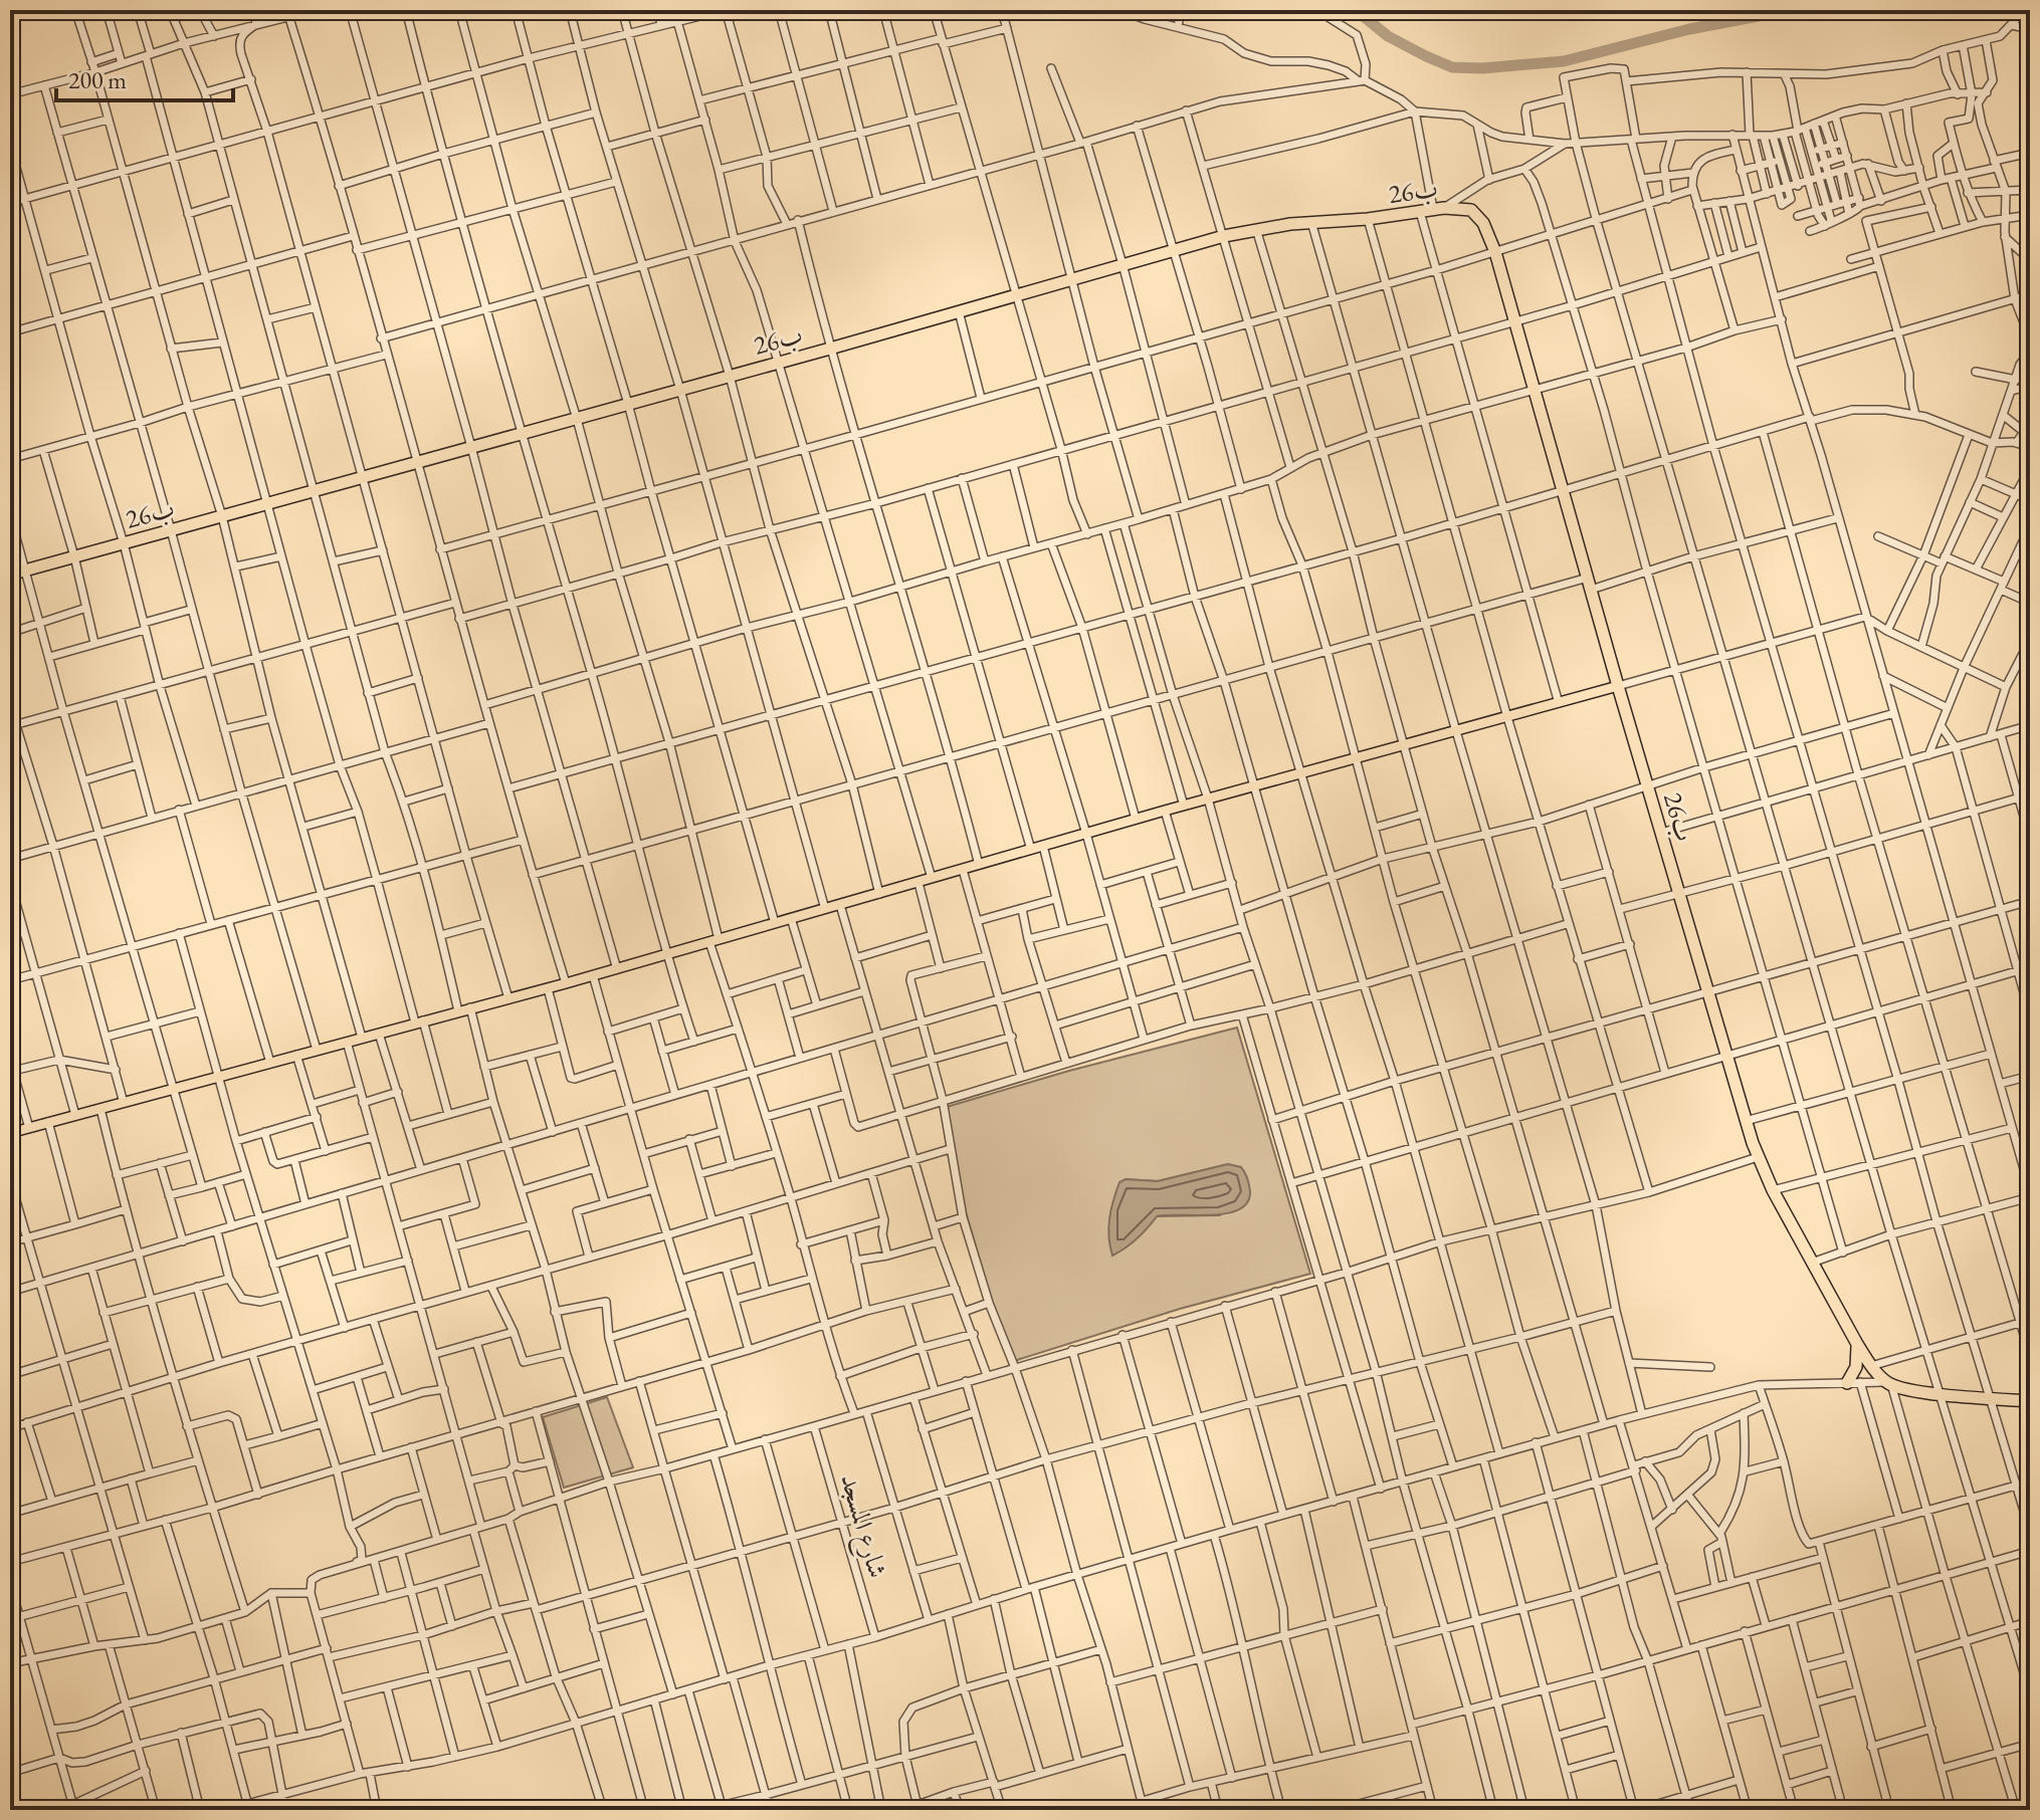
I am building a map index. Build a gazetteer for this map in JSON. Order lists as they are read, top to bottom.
{
  "streets": {
    "highway": ["26ب"],
    "street": ["شارع المسجد"]
  },
  "scale_bar": "200 m"
}
